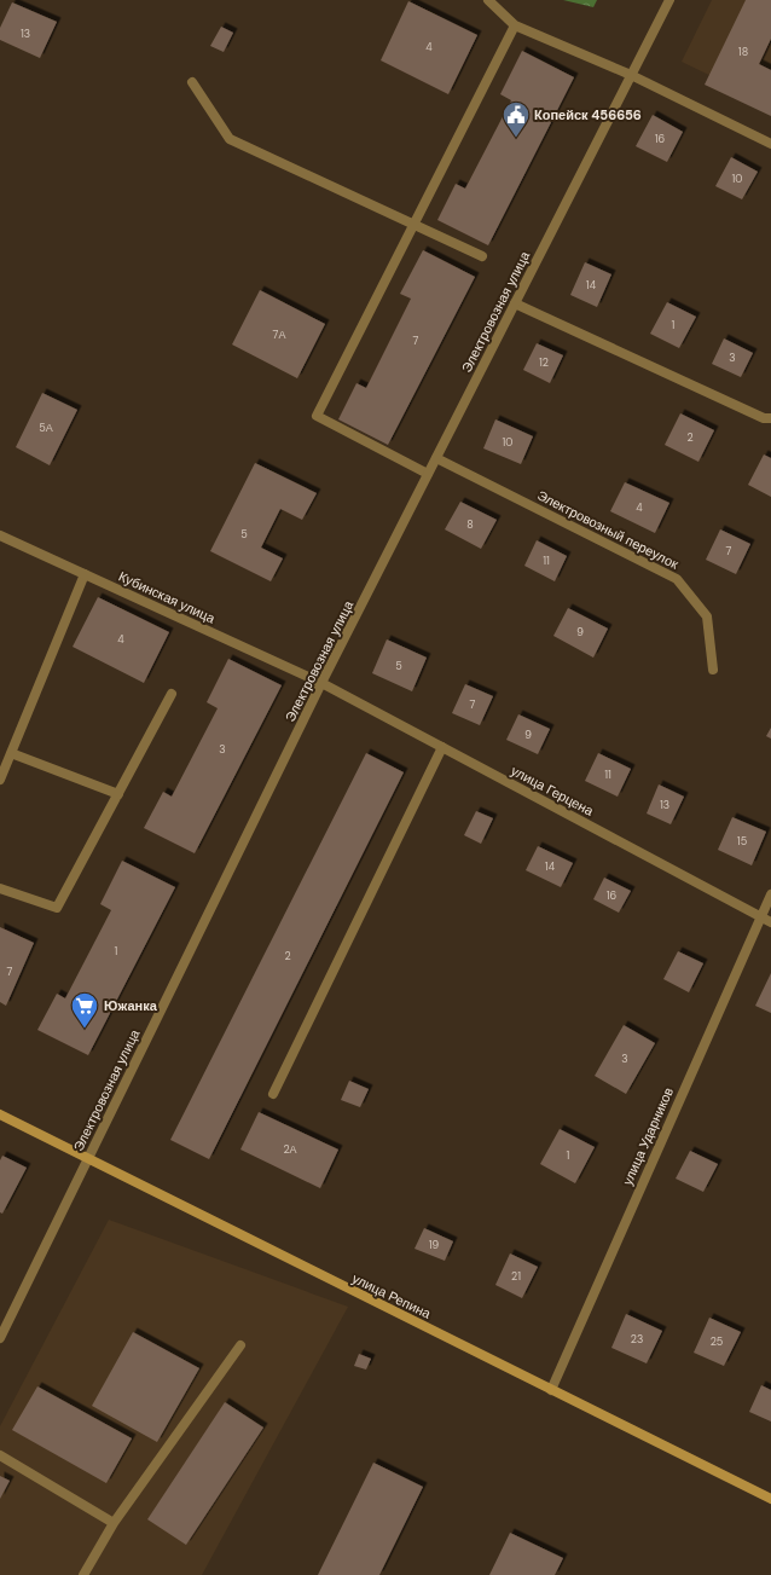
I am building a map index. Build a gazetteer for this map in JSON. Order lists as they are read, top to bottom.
{
  "streets": {
    "main road": ["улица Репина"],
    "street": [
      "Электровозная улица",
      "Электровозный переулок",
      "Кубинская улица",
      "улица Герцена",
      "улица Ударников"
    ]
  },
  "crossings": [
    ["Электровозная улица", "Электровозный переулок"],
    ["Электровозная улица", "Кубинская улица"],
    ["Электровозная улица", "улица Герцена"],
    ["Электровозная улица", "улица Репина"],
    ["Кубинская улица", "улица Герцена"],
    ["улица Герцена", "улица Ударников"],
    ["улица Ударников", "улица Репина"]
  ],
  "places": {
    "public building": ["Копейск 456656"],
    "supermarket": ["Южанка"]
  },
  "house_numbers": [
    "13",
    "4",
    "18",
    "16",
    "10",
    "14",
    "1",
    "7А",
    "7",
    "3",
    "12",
    "5А",
    "2",
    "10",
    "4",
    "8",
    "5",
    "7",
    "11",
    "9",
    "4",
    "5",
    "7",
    "9",
    "3",
    "11",
    "13",
    "15",
    "14",
    "16",
    "1",
    "2",
    "7",
    "3",
    "2А",
    "1",
    "19",
    "21",
    "23",
    "25"
  ]
}
